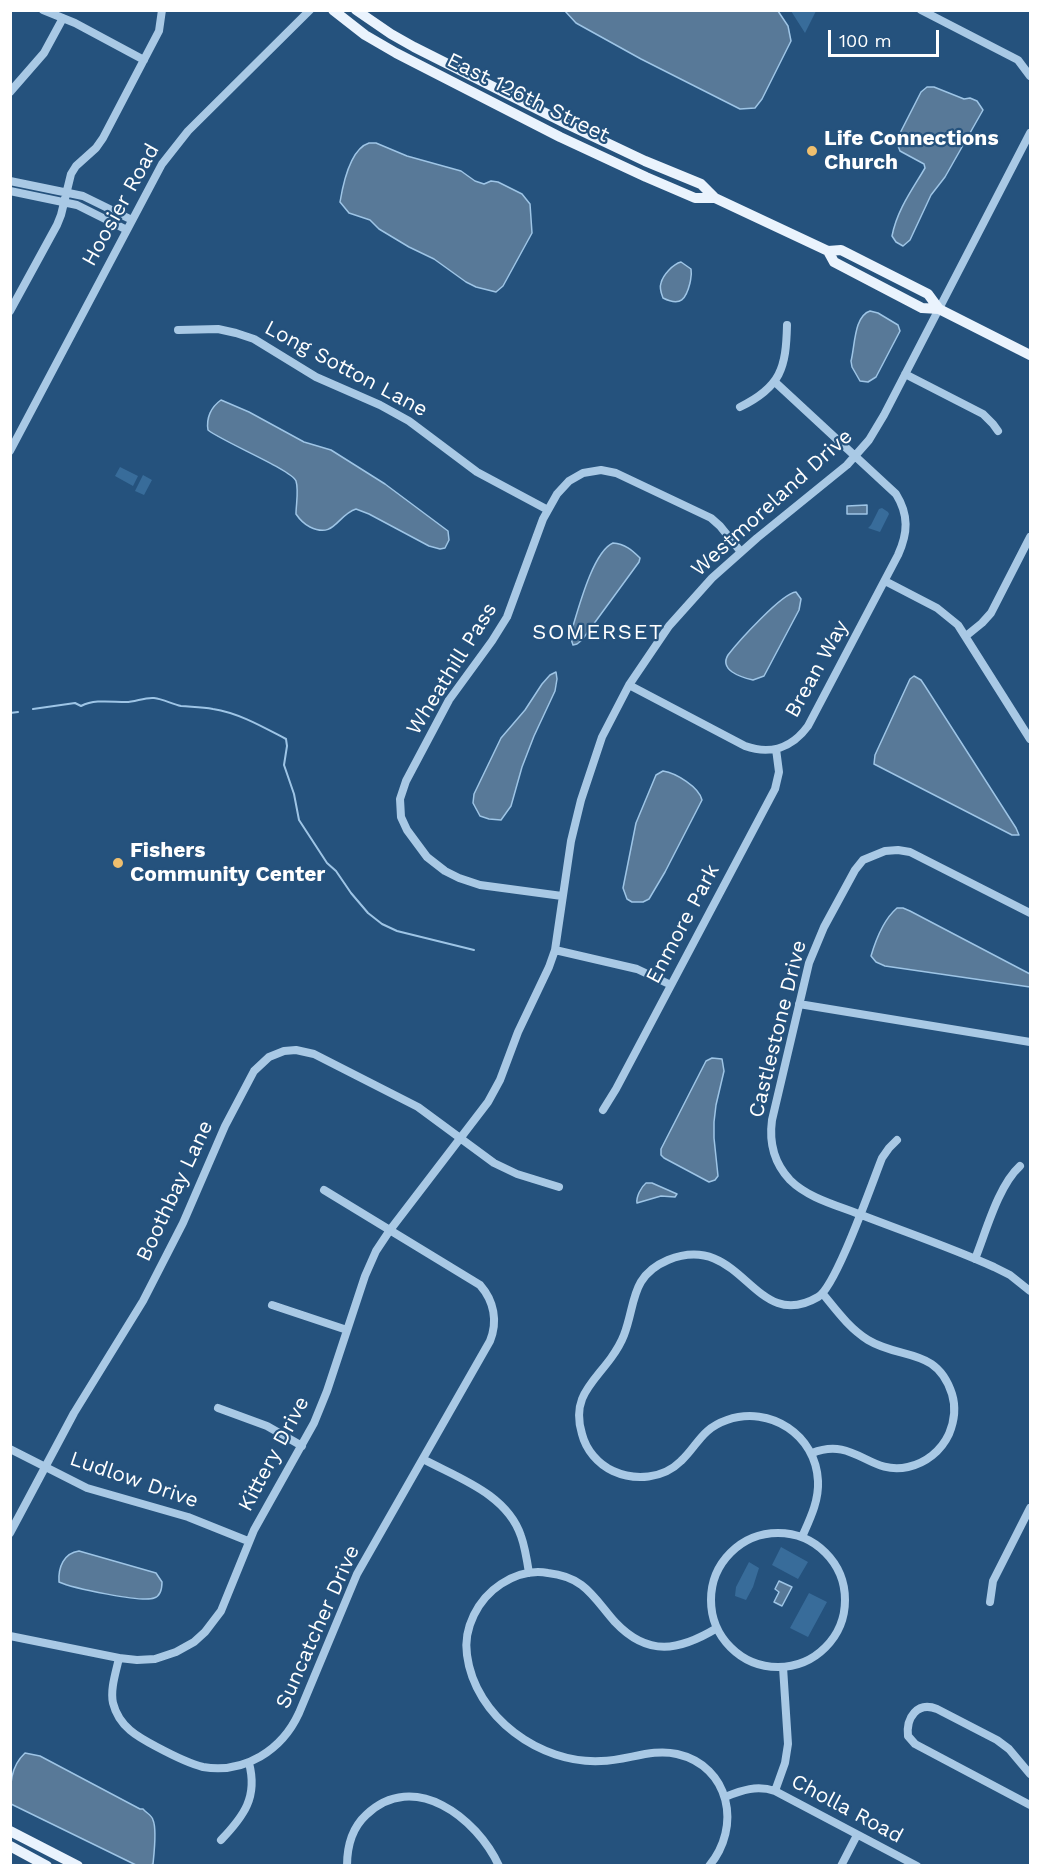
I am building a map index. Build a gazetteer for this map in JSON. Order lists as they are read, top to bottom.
{
  "streets": {
    "main road": ["East 126th Street"],
    "street": [
      "Hoosier Road",
      "Long Sotton Lane",
      "Westmoreland Drive",
      "Wheathill Pass",
      "Brean Way",
      "Enmore Park",
      "Castlestone Drive",
      "Boothbay Lane",
      "Kittery Drive",
      "Ludlow Drive",
      "Suncatcher Drive",
      "Cholla Road"
    ]
  },
  "crossings": [
    ["East 126th Street", "Westmoreland Drive"],
    ["Long Sotton Lane", "Wheathill Pass"],
    ["Westmoreland Drive", "Wheathill Pass"],
    ["Westmoreland Drive", "Brean Way"],
    ["Westmoreland Drive", "Kittery Drive"],
    ["Brean Way", "Enmore Park"],
    ["Boothbay Lane", "Kittery Drive"],
    ["Boothbay Lane", "Ludlow Drive"],
    ["Kittery Drive", "Ludlow Drive"],
    ["Kittery Drive", "Suncatcher Drive"]
  ],
  "districts": ["SOMERSET"],
  "places": ["Life Connections Church", "Fishers Community Center"],
  "scale_bar": "100 m"
}
